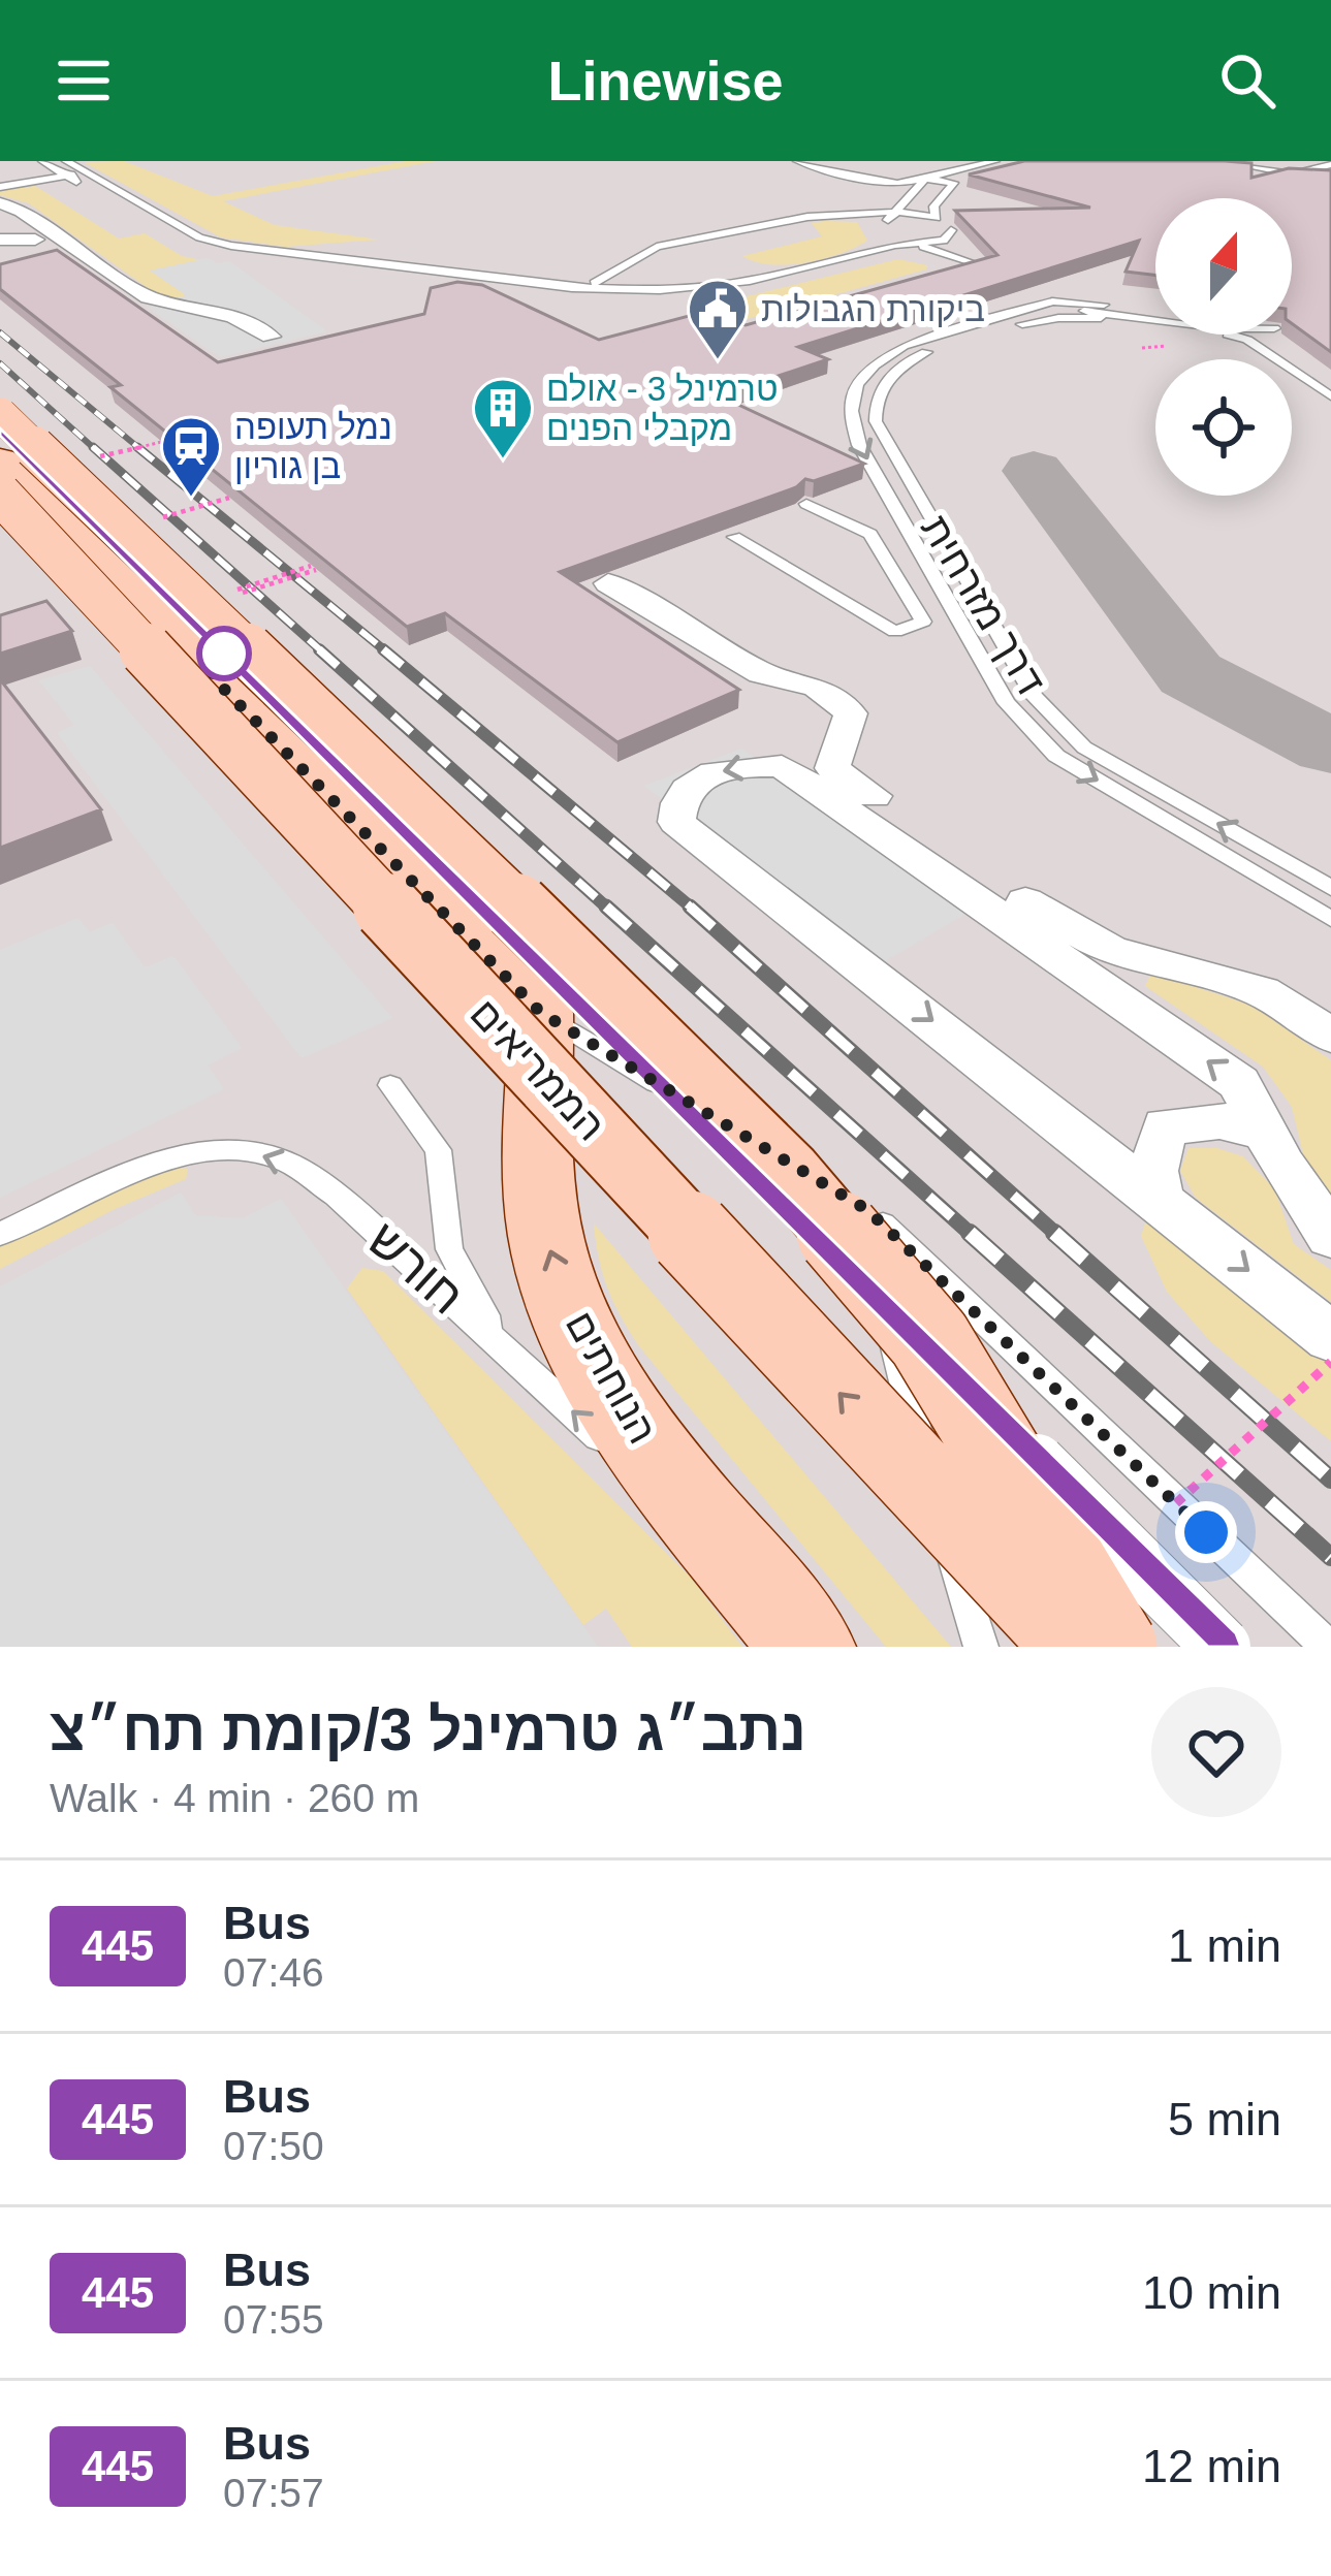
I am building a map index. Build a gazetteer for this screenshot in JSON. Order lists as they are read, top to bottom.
{
  "streets": {
    "street": ["הממריאים", "הנוחתים"],
    "lane": ["דרך מזרחית", "חורש"]
  },
  "crossings": [
    ["חורש", "הנוחתים"]
  ],
  "one_way": ["חורש"],
  "places": {
    "public building": ["ביקורת הגבולות"],
    "building": ["טרמינל 3 - אולם מקבלי הפנים"],
    "station": ["נמל תעופה בן גוריון"]
  },
  "lines": ["bus line 445"],
  "north": "top",
  "page": {
    "header": "Linewise",
    "heading": ["נתב״ג טרמינל 3/קומת תח״צ", "Walk · 4 min · 260 m"],
    "list": [
      {
        "mark": "445",
        "name": "Bus",
        "note": "07:46",
        "value": "1 min"
      },
      {
        "mark": "445",
        "name": "Bus",
        "note": "07:50",
        "value": "5 min"
      },
      {
        "mark": "445",
        "name": "Bus",
        "note": "07:55",
        "value": "10 min"
      },
      {
        "mark": "445",
        "name": "Bus",
        "note": "07:57",
        "value": "12 min"
      }
    ]
  }
}
